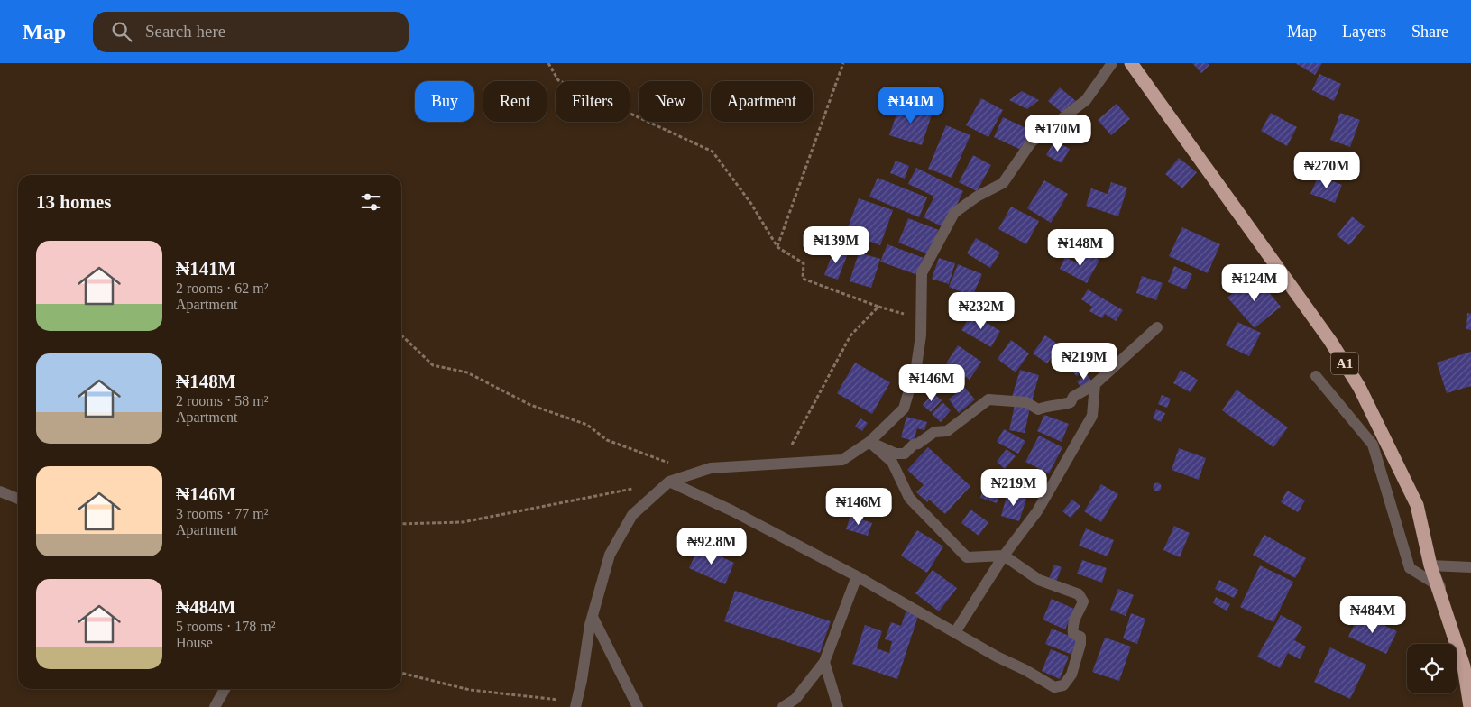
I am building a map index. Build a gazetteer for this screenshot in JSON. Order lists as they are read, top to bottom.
{
  "streets": {
    "highway": ["A1"]
  },
  "page": {
    "header": "Map",
    "search": "Search here",
    "nav": ["Map", "Layers", "Share"],
    "chip": [
      "Buy",
      "Rent",
      "Filters",
      "New",
      "Apartment"
    ],
    "price": [
      "₦141M",
      "₦170M",
      "₦270M",
      "₦139M",
      "₦148M",
      "₦124M",
      "₦232M",
      "₦219M",
      "₦146M",
      "₦219M",
      "₦146M",
      "₦92.8M",
      "₦484M"
    ],
    "heading": "13 homes",
    "list": [
      {
        "name": "₦141M",
        "note": "2 rooms · 62 m² · Apartment"
      },
      {
        "name": "₦148M",
        "note": "2 rooms · 58 m² · Apartment"
      },
      {
        "name": "₦146M",
        "note": "3 rooms · 77 m² · Apartment"
      },
      {
        "name": "₦484M",
        "note": "5 rooms · 178 m² · House"
      }
    ]
  }
}
